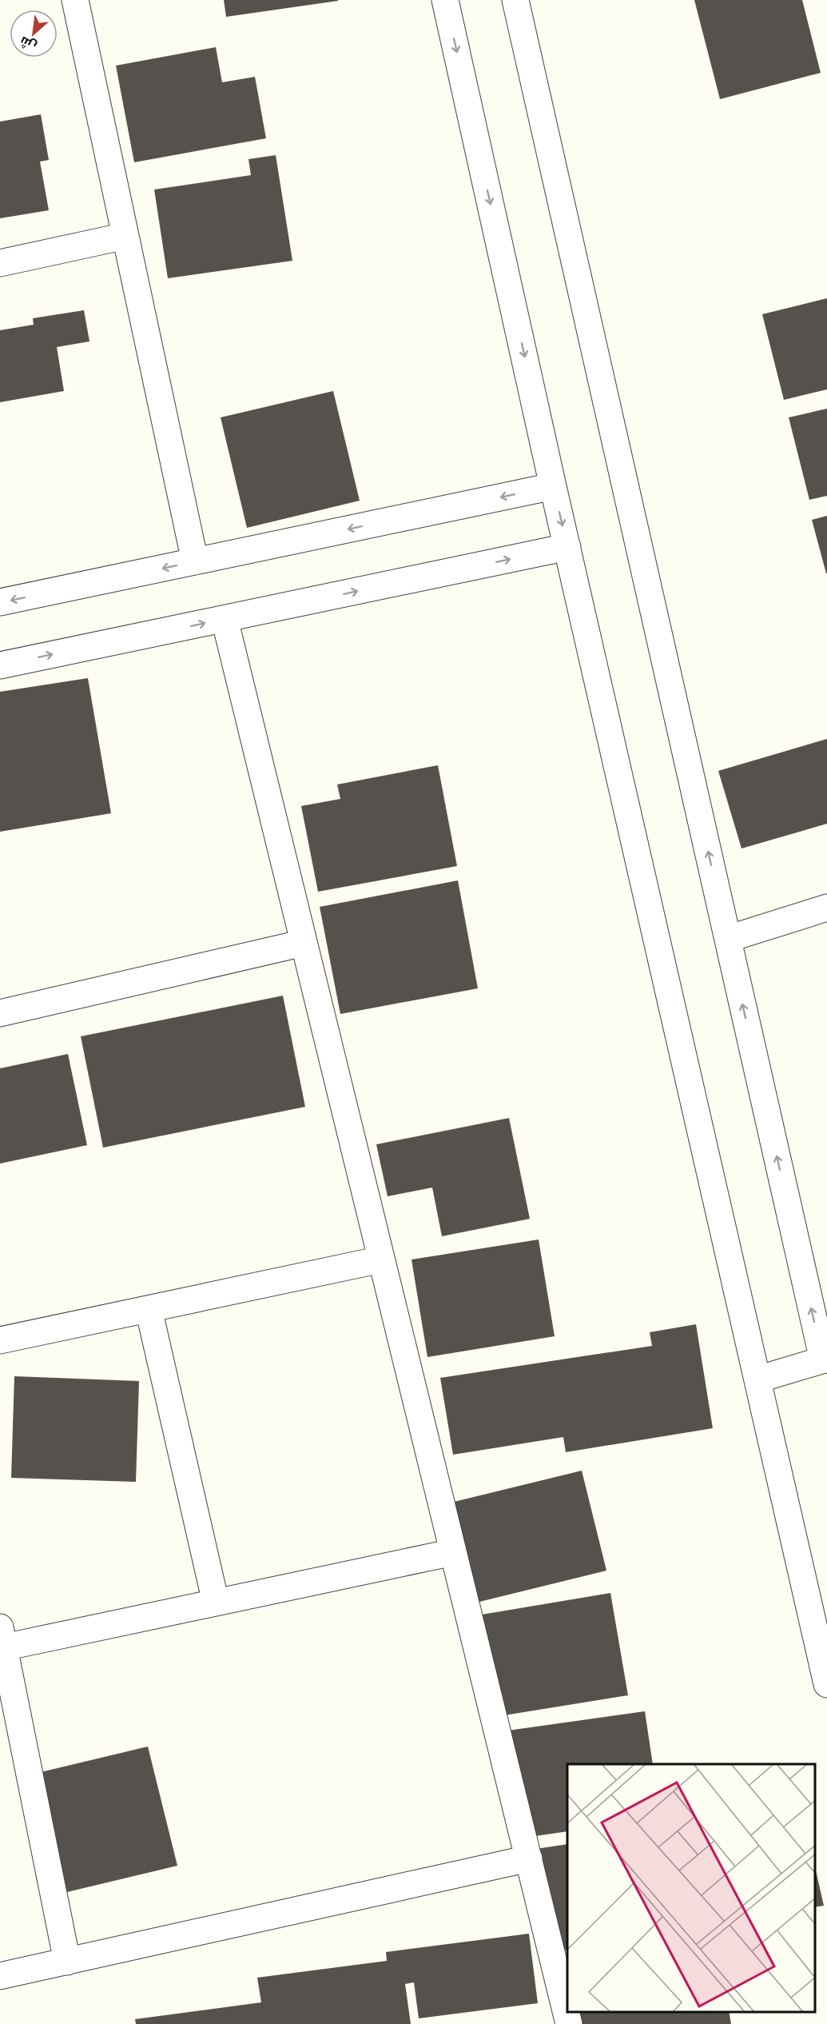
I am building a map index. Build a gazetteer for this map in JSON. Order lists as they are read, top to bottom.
{
  "north": "bottom left"
}
